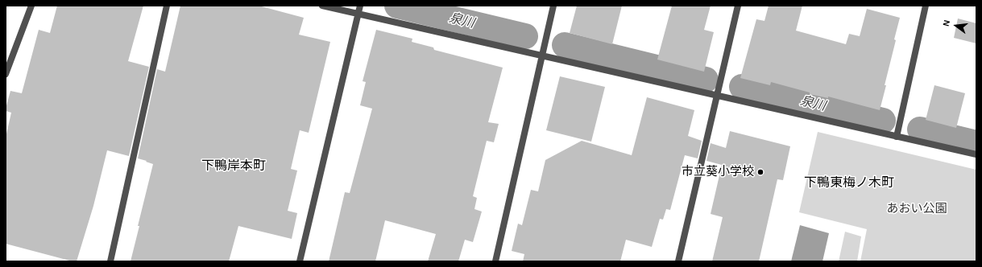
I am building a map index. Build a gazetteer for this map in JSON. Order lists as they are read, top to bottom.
{
  "districts": ["下鴨岸本町", "下鴨東梅ノ木町"],
  "water": ["泉川"],
  "parks": ["あおい公園"],
  "places": ["市立葵小学校"],
  "north": "left"
}
